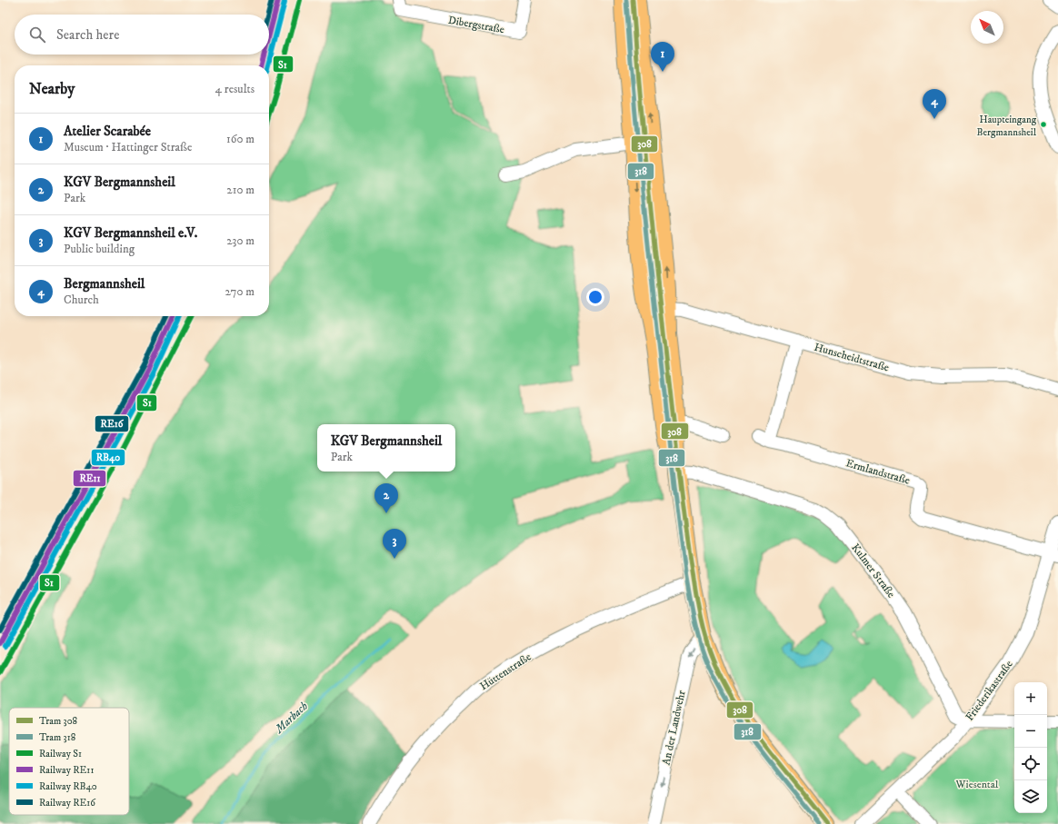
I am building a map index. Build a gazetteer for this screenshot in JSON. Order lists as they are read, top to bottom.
{
  "streets": {
    "street": [
      "Dibergstraße",
      "Hunscheidtstraße",
      "Ermlandstraße",
      "Kulmer Straße",
      "Hüttenstraße",
      "Friederikastraße",
      "An der Landwehr"
    ]
  },
  "crossings": [
    ["Hunscheidtstraße", "Ermlandstraße"],
    ["Ermlandstraße", "Friederikastraße"],
    ["Kulmer Straße", "Friederikastraße"]
  ],
  "one_way": ["An der Landwehr"],
  "water": ["Marbach"],
  "parks": ["Wiesental"],
  "places": ["Haupteingang Bergmannsheil"],
  "lines": [
    "tram line 308",
    "tram line 318",
    "rail line S1",
    "rail line RE11",
    "rail line RE16",
    "rail line RB40"
  ],
  "legend": [
    "Tram 308",
    "Tram 318",
    "Railway S1",
    "Railway RE11",
    "Railway RB40",
    "Railway RE16"
  ],
  "north": "top left",
  "page": {
    "search": "Search here",
    "pins": [
      "1",
      "4",
      "2",
      "3"
    ],
    "heading": ["Nearby", "4 results"],
    "list": [
      {
        "mark": "1",
        "name": "Atelier Scarabée",
        "note": "Museum · Hattinger Straße",
        "value": "160 m"
      },
      {
        "mark": "2",
        "name": "KGV Bergmannsheil",
        "note": "Park",
        "value": "210 m"
      },
      {
        "mark": "3",
        "name": "KGV Bergmannsheil e.V.",
        "note": "Public building",
        "value": "230 m"
      },
      {
        "mark": "4",
        "name": "Bergmannsheil",
        "note": "Church",
        "value": "270 m"
      }
    ],
    "popup": ["KGV Bergmannsheil", "Park"],
    "map_buttons": ["+", "−"]
  }
}
